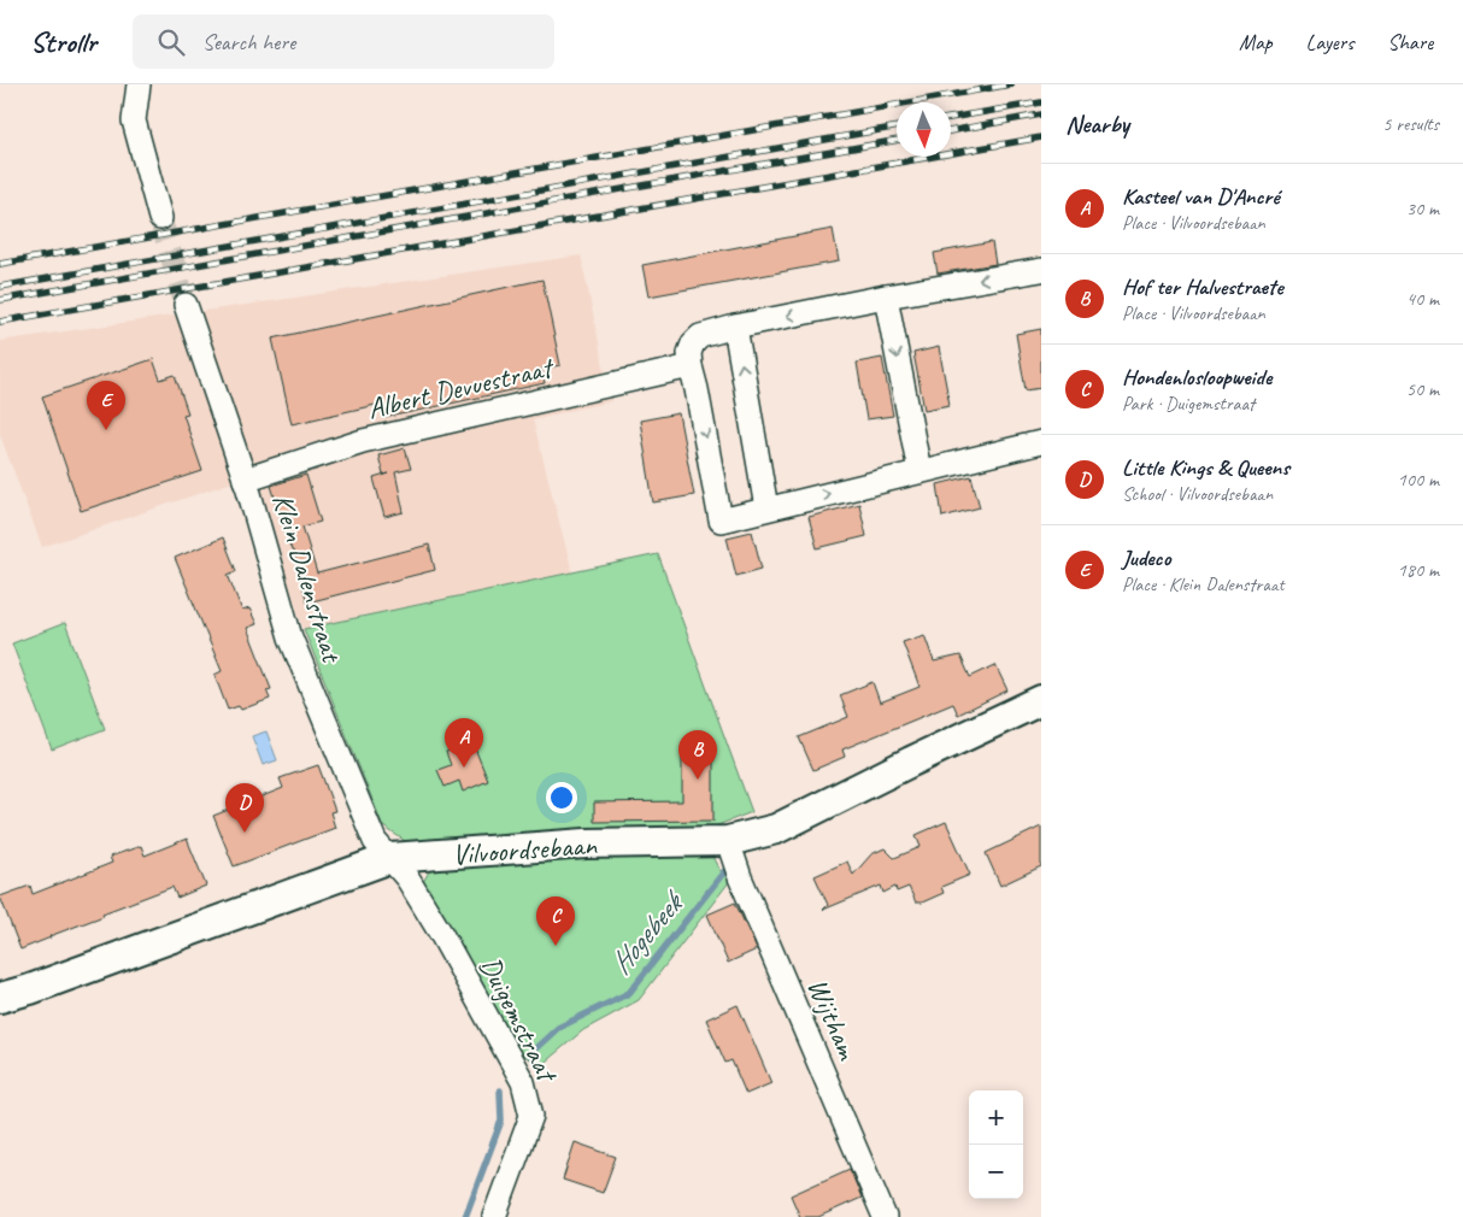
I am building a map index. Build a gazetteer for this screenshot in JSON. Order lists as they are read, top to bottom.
{
  "streets": {
    "street": [
      "Albert Devuestraat",
      "Klein Dalenstraat",
      "Vilvoordsebaan",
      "Duigemstraat",
      "Wijtham"
    ]
  },
  "crossings": [
    ["Albert Devuestraat", "Klein Dalenstraat"],
    ["Klein Dalenstraat", "Vilvoordsebaan"],
    ["Klein Dalenstraat", "Duigemstraat"],
    ["Vilvoordsebaan", "Duigemstraat"],
    ["Vilvoordsebaan", "Wijtham"]
  ],
  "water": ["Hogebeek"],
  "north": "bottom",
  "page": {
    "header": "Strollr",
    "search": "Search here",
    "nav": ["Map", "Layers", "Share"],
    "heading": ["Nearby", "5 results"],
    "list": [
      {
        "mark": "A",
        "name": "Kasteel van D'Ancré",
        "note": "Place · Vilvoordsebaan",
        "value": "30 m"
      },
      {
        "mark": "B",
        "name": "Hof ter Halvestraete",
        "note": "Place · Vilvoordsebaan",
        "value": "40 m"
      },
      {
        "mark": "C",
        "name": "Hondenlosloopweide",
        "note": "Park · Duigemstraat",
        "value": "50 m"
      },
      {
        "mark": "D",
        "name": "Little Kings & Queens",
        "note": "School · Vilvoordsebaan",
        "value": "100 m"
      },
      {
        "mark": "E",
        "name": "Judeco",
        "note": "Place · Klein Dalenstraat",
        "value": "180 m"
      }
    ],
    "pins": [
      "E",
      "A",
      "B",
      "D",
      "C"
    ],
    "map_buttons": ["+", "−"]
  }
}
